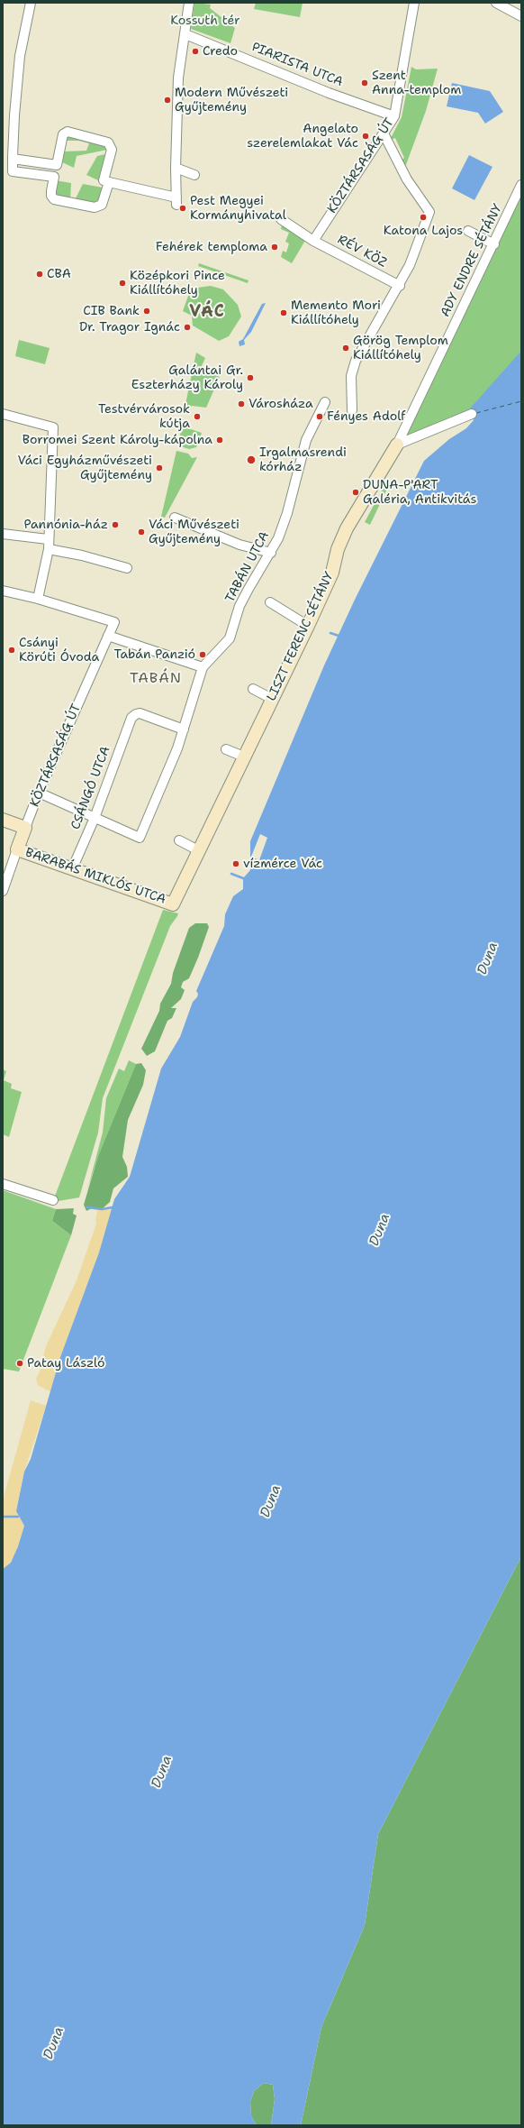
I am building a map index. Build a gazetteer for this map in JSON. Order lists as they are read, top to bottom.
{
  "streets": {
    "street": [
      "PIARISTA UTCA",
      "KÖZTÁRSASÁG ÚT",
      "RÉV KÖZ",
      "ADY ENDRE SÉTÁNY",
      "TABÁN UTCA",
      "LISZT FERENC SÉTÁNY",
      "CSÁNGÓ UTCA",
      "BARABÁS MIKLÓS UTCA"
    ]
  },
  "crossings": [
    ["PIARISTA UTCA", "KÖZTÁRSASÁG ÚT"],
    ["KÖZTÁRSASÁG ÚT", "RÉV KÖZ"],
    ["KÖZTÁRSASÁG ÚT", "BARABÁS MIKLÓS UTCA"],
    ["ADY ENDRE SÉTÁNY", "LISZT FERENC SÉTÁNY"],
    ["TABÁN UTCA", "CSÁNGÓ UTCA"],
    ["LISZT FERENC SÉTÁNY", "BARABÁS MIKLÓS UTCA"],
    ["CSÁNGÓ UTCA", "BARABÁS MIKLÓS UTCA"]
  ],
  "districts": ["VÁC", "TABÁN"],
  "water": ["Duna"],
  "parks": ["Kossuth tér"],
  "places": [
    "Credo",
    "Szent Anna-templom",
    "Modern Művészeti Gyűjtemény",
    "Angelato szerelemlakat Vác",
    "Pest Megyei Kormányhivatal",
    "Katona Lajos",
    "Fehérek temploma",
    "CBA",
    "Középkori Pince Kiállítóhely",
    "CIB Bank",
    "Memento Mori Kiállítóhely",
    "Dr. Tragor Ignác",
    "Görög Templom Kiállítóhely",
    "Galántai Gr. Eszterházy Károly",
    "Városháza",
    "Testvérvárosok kútja",
    "Fényes Adolf",
    "Borromei Szent Károly-kápolna",
    "Irgalmasrendi kórház",
    "Váci Egyházművészeti Gyűjtemény",
    "DUNA-P'ART Galéria, Antikvitás",
    "Pannónia-ház",
    "Váci Művészeti Gyűjtemény",
    "Csányi Körúti Óvoda",
    "Tabán Panzió",
    "vízmérce Vác",
    "Patay László"
  ]
}
